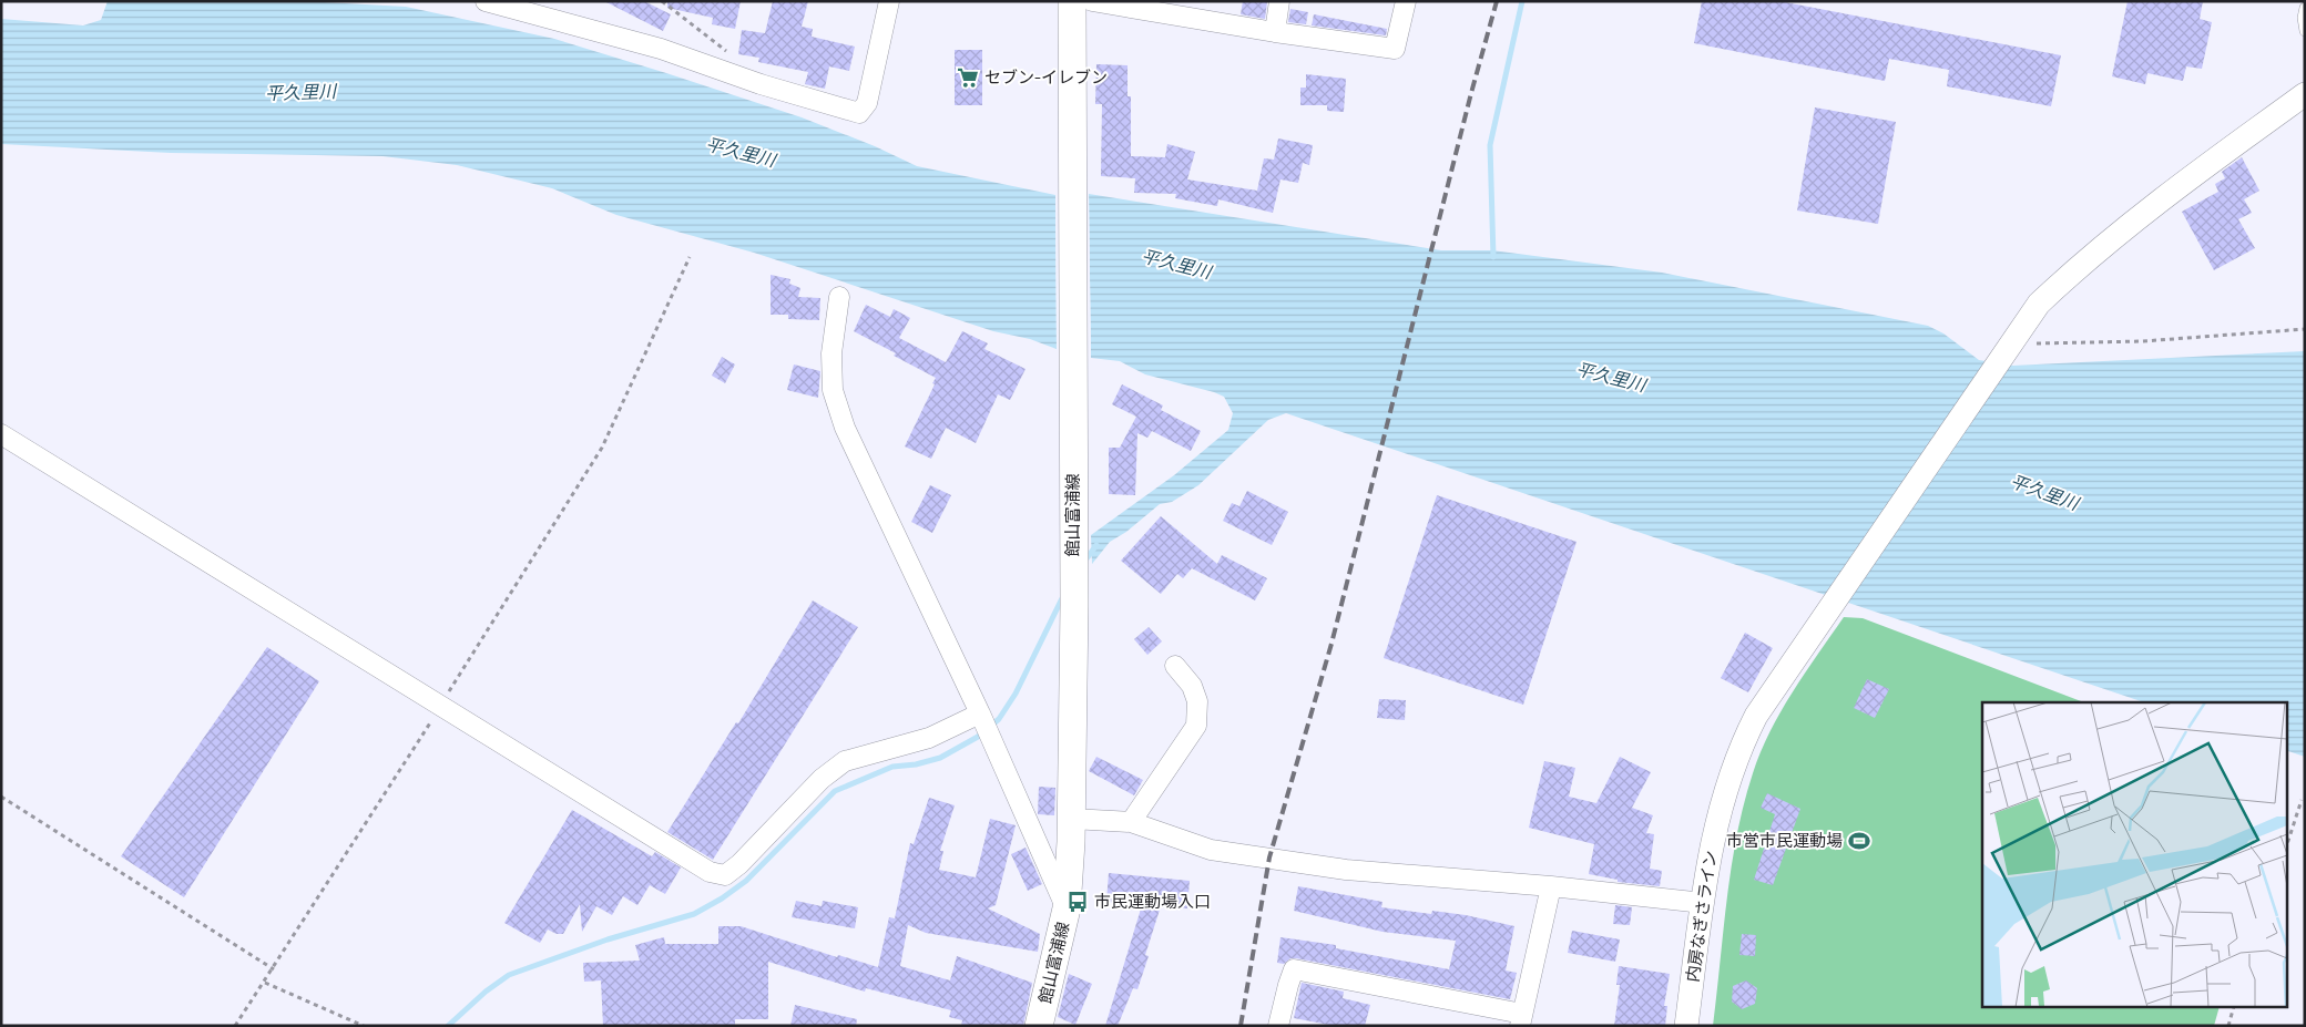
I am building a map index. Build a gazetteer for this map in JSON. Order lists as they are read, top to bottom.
{
  "streets": {
    "main road": ["館山富浦線"],
    "street": ["内房なぎさライン"]
  },
  "water": ["平久里川"],
  "places": {
    "supermarket": ["セブン-イレブン"],
    "sports": ["市営市民運動場"],
    "bus stop": ["市民運動場入口"]
  }
}
